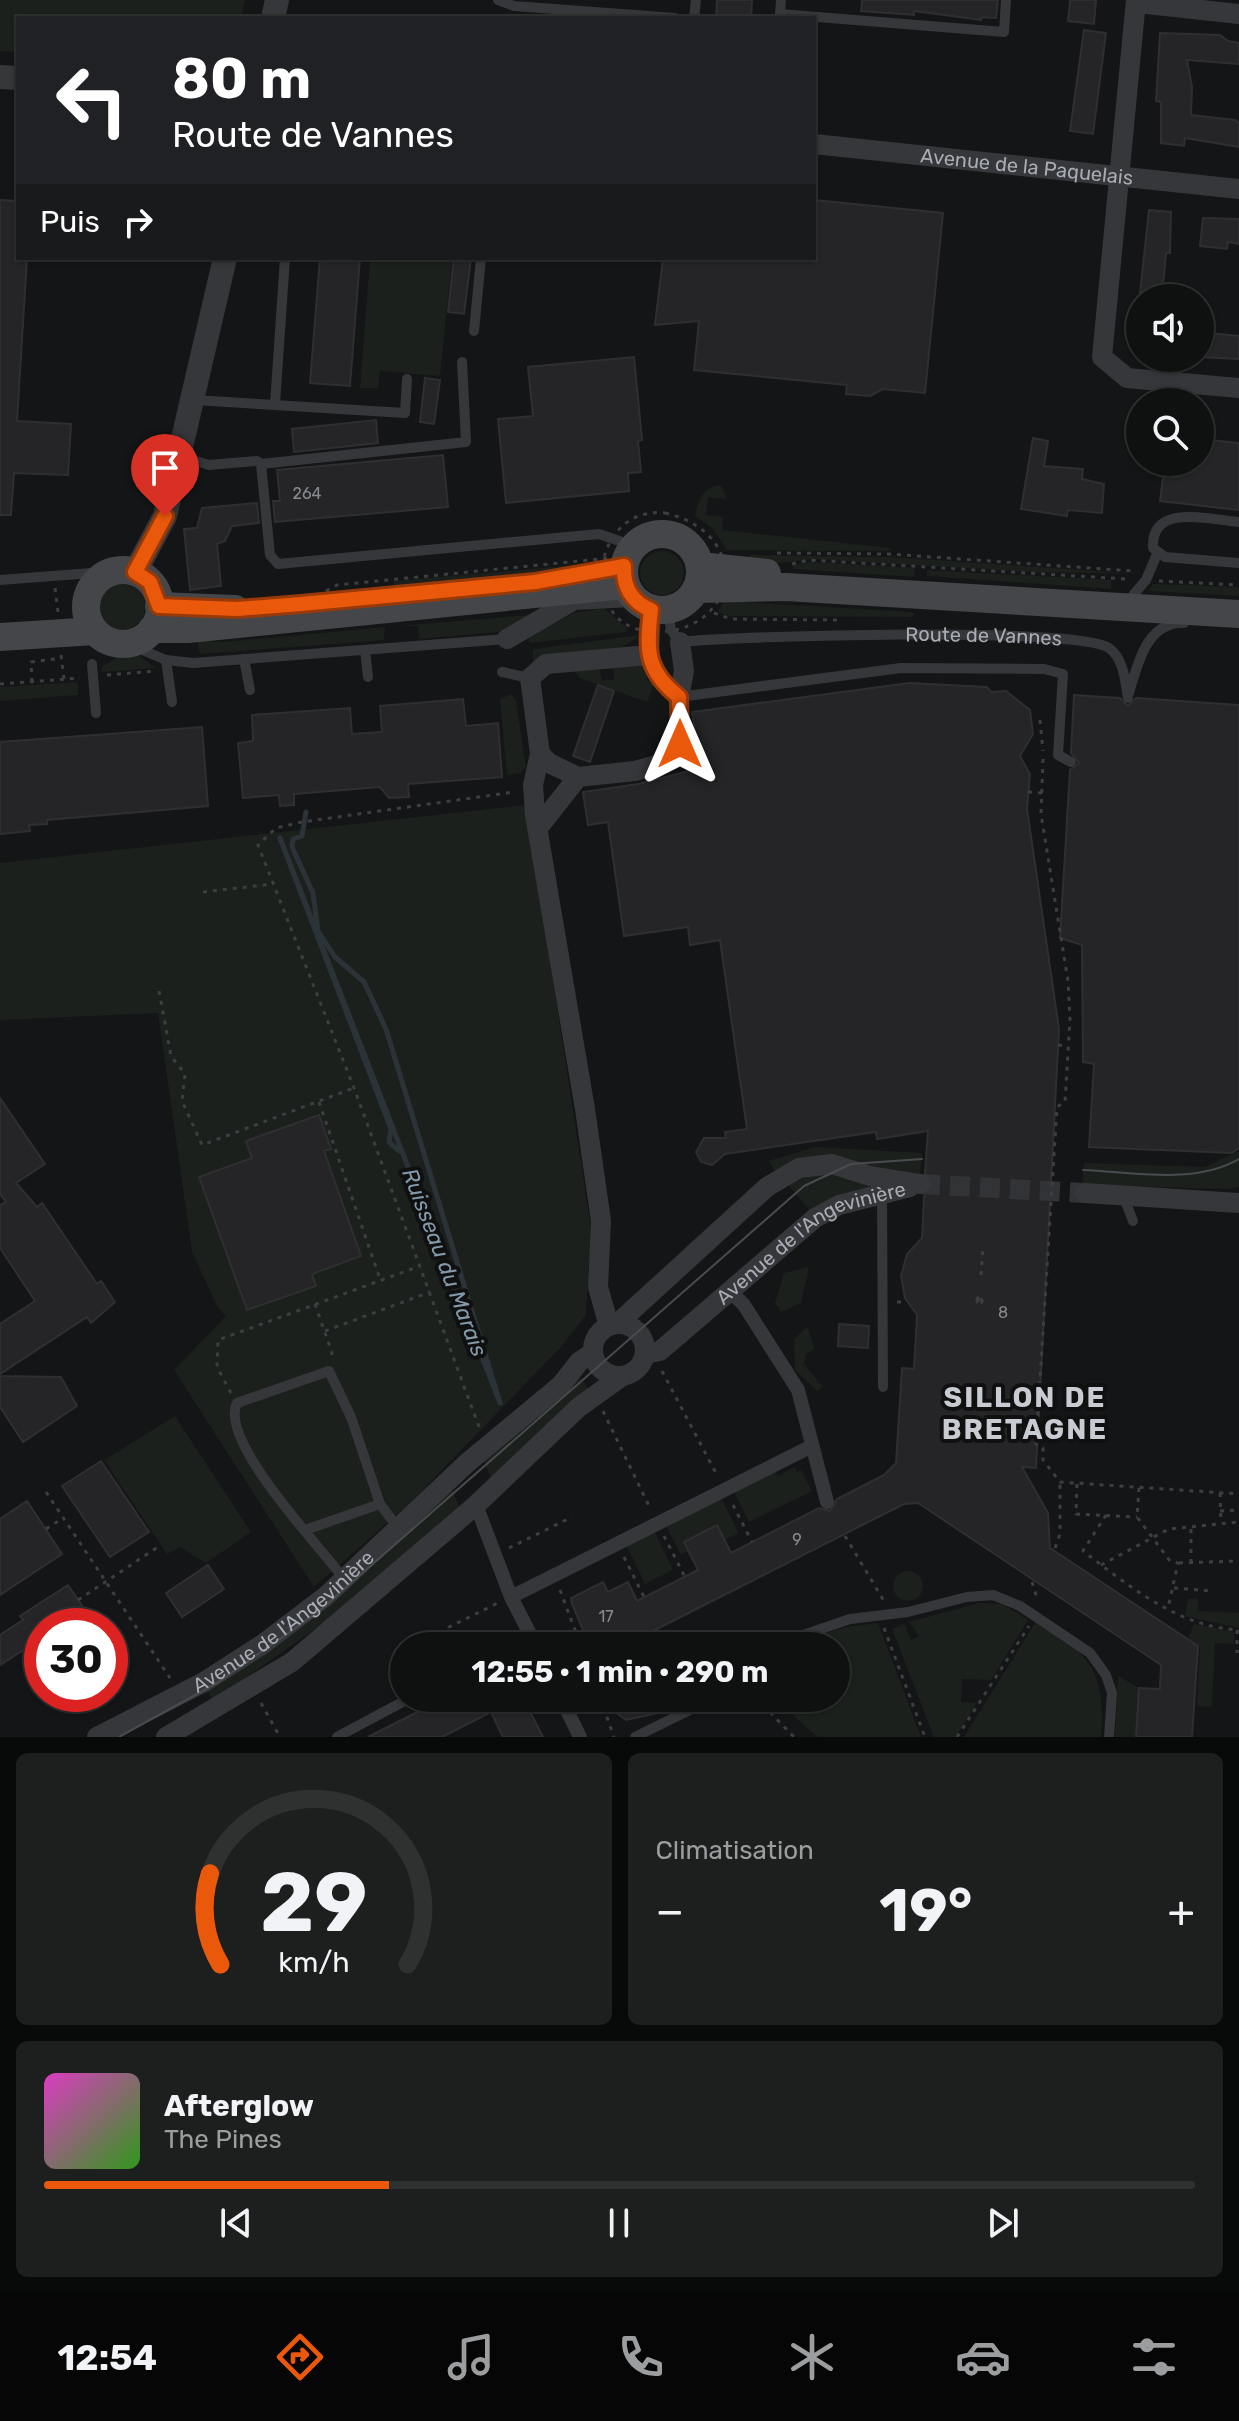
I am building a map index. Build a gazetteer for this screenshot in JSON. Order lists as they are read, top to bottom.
{
  "streets": {
    "main road": ["Route de Vannes"],
    "street": ["Avenue de la Paquelais", "Avenue de l'Angevinière"]
  },
  "districts": ["SILLON DE BRETAGNE"],
  "water": ["Ruisseau du Marais"],
  "house_numbers": [
    "264",
    "8",
    "9",
    "17"
  ],
  "page": {
    "turn": ["80 m", "Route de Vannes"],
    "then": "Puis",
    "limit": "30",
    "trip": "12:55 · 1 min · 290 m",
    "tile": "Climatisation",
    "heat": ["−", "19°", "+"],
    "song": ["Afterglow", "The Pines"],
    "tabs": "12:54",
    "gauge": ["29", "km/h"]
  }
}
